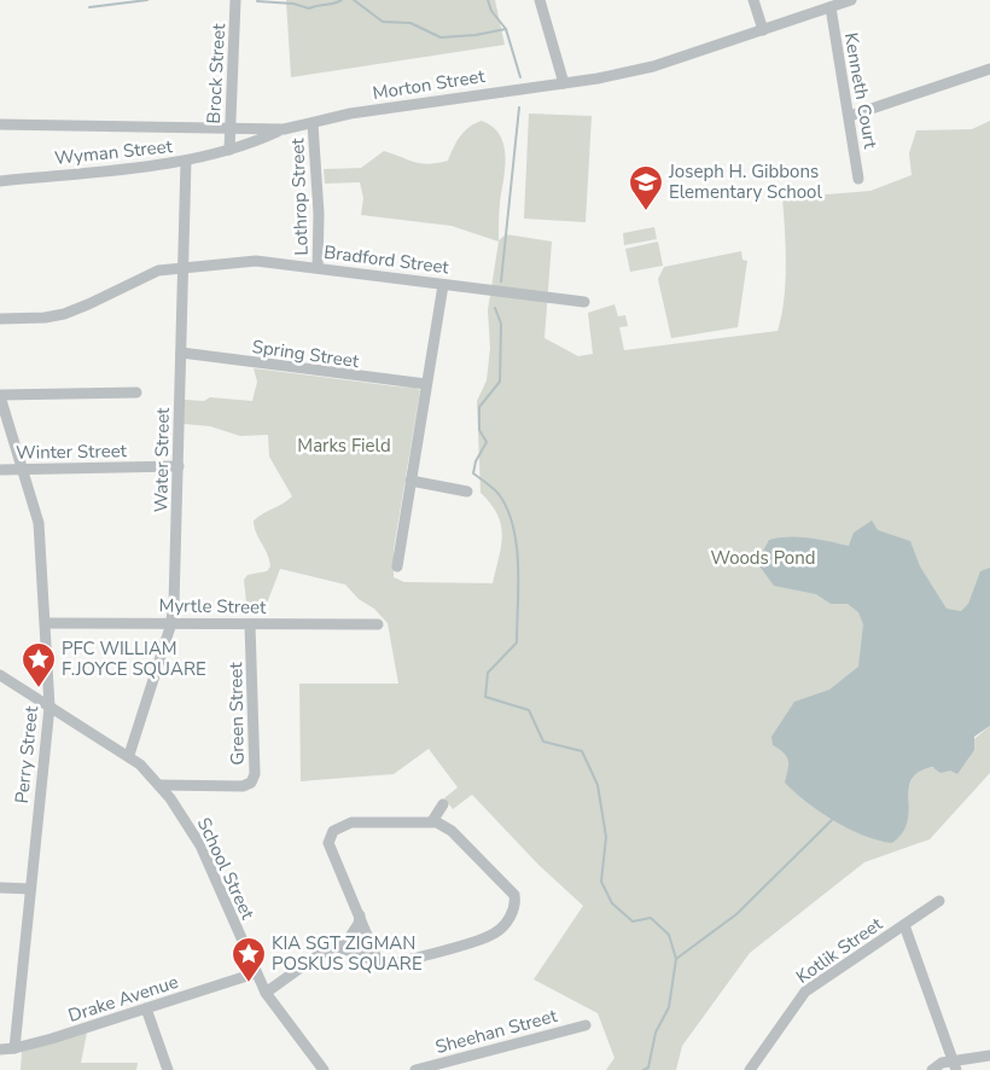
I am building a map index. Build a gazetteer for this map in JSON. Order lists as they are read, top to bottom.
{
  "streets": {
    "street": [
      "Brock Street",
      "Morton Street",
      "Kenneth Court",
      "Wyman Street",
      "Lothrop Street",
      "Bradford Street",
      "Spring Street",
      "Winter Street",
      "Water Street",
      "Myrtle Street",
      "Green Street",
      "Perry Street",
      "School Street",
      "Kotlik Street",
      "Drake Avenue",
      "Sheehan Street"
    ]
  },
  "crossings": [
    ["Brock Street", "Morton Street"],
    ["Brock Street", "Wyman Street"],
    ["Morton Street", "Kenneth Court"],
    ["Morton Street", "Wyman Street"],
    ["Morton Street", "Lothrop Street"],
    ["Wyman Street", "Water Street"],
    ["Lothrop Street", "Bradford Street"],
    ["Bradford Street", "Water Street"],
    ["Spring Street", "Water Street"],
    ["Winter Street", "Water Street"],
    ["Winter Street", "Perry Street"],
    ["Water Street", "Myrtle Street"],
    ["Water Street", "School Street"],
    ["Myrtle Street", "Green Street"],
    ["Myrtle Street", "Perry Street"],
    ["Green Street", "School Street"],
    ["Perry Street", "School Street"],
    ["Perry Street", "Drake Avenue"],
    ["School Street", "Drake Avenue"]
  ],
  "parks": ["Marks Field", "Woods Pond"],
  "places": {
    "school or university": ["Joseph H. Gibbons Elementary School"],
    "place": ["PFC WILLIAM F.JOYCE SQUARE", "KIA SGT ZIGMAN POSKUS SQUARE"]
  }
}
